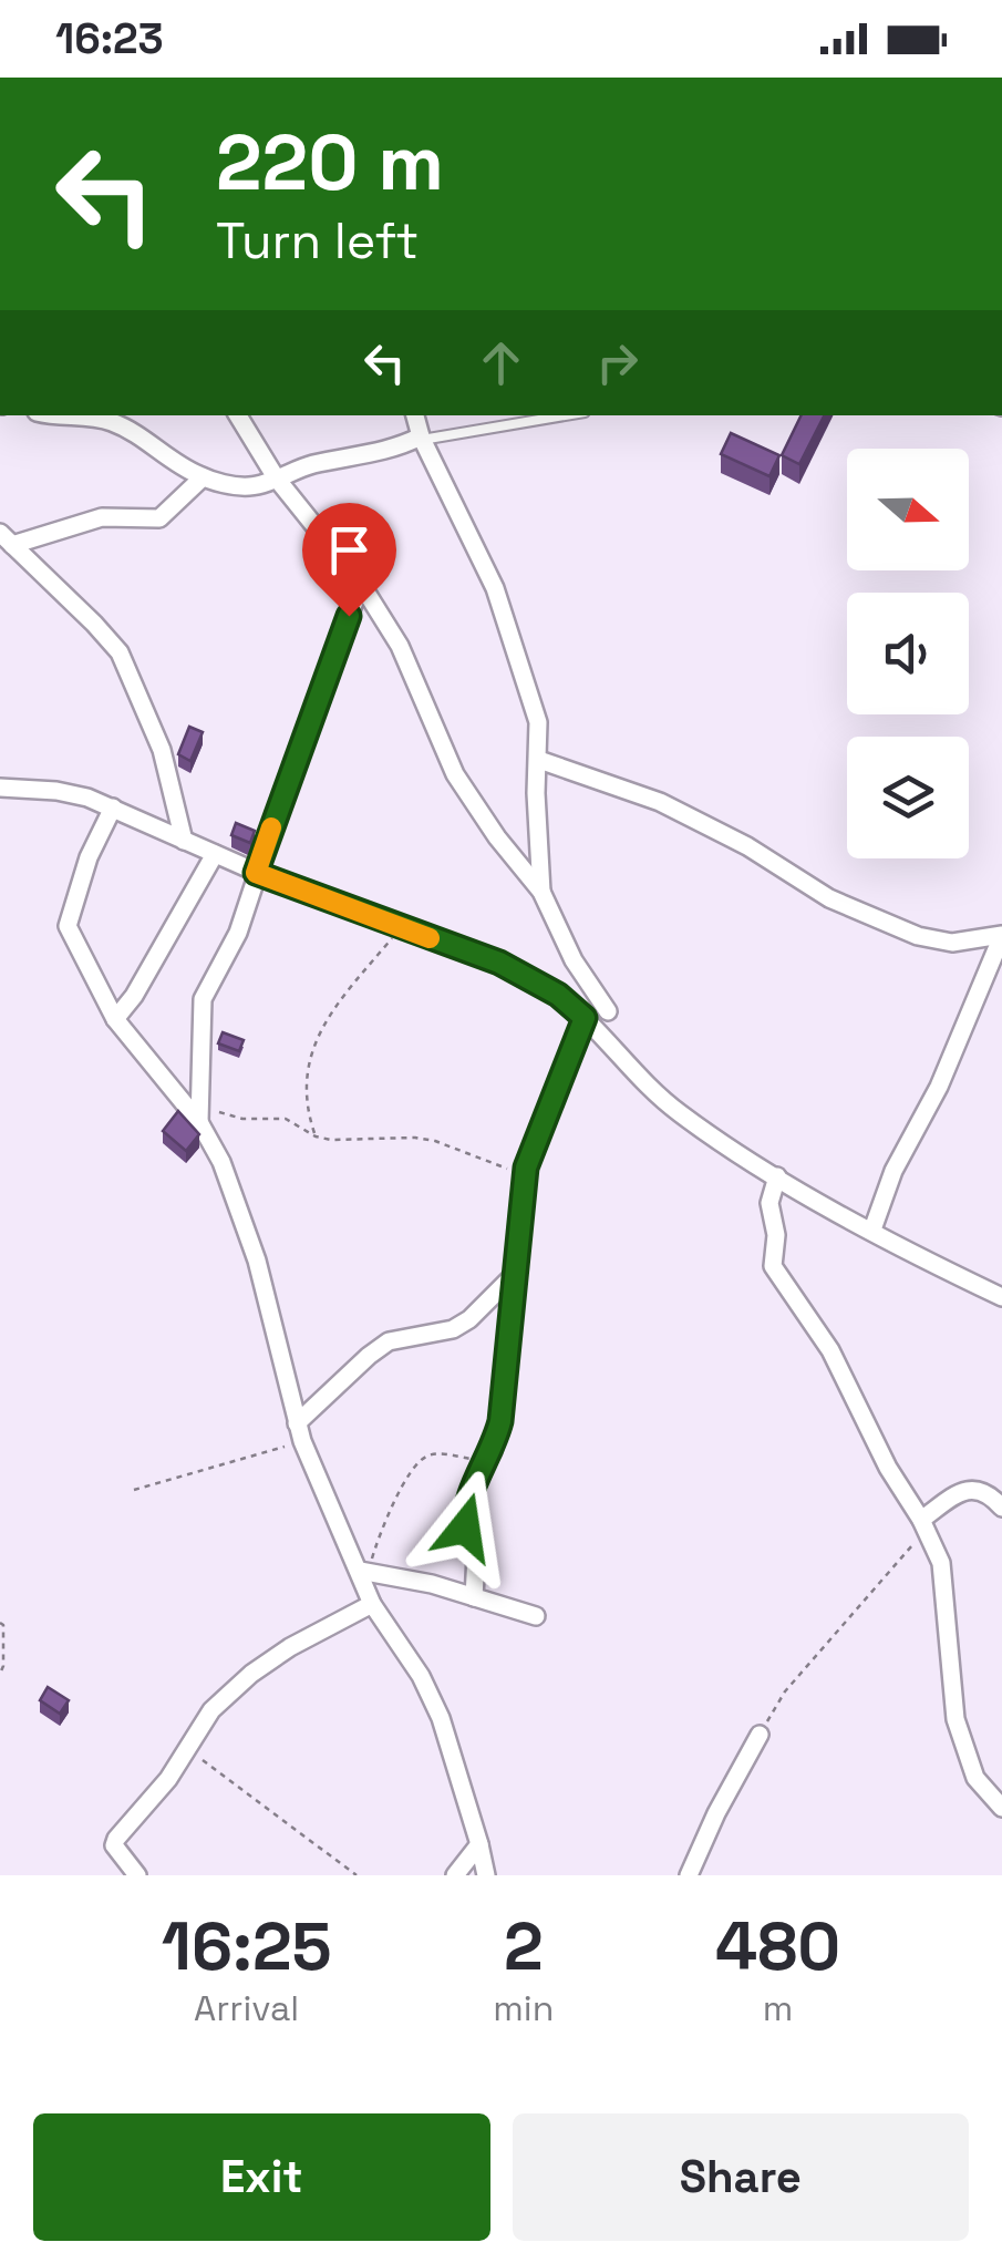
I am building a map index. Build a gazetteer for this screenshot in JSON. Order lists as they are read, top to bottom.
{
  "north": "right",
  "page": {
    "status": "16:23",
    "turn": ["220 m", "Turn left"],
    "eta": [
      "16:25",
      "Arrival",
      "2",
      "min",
      "480",
      "m"
    ],
    "buttons": ["Exit", "Share"]
  }
}
